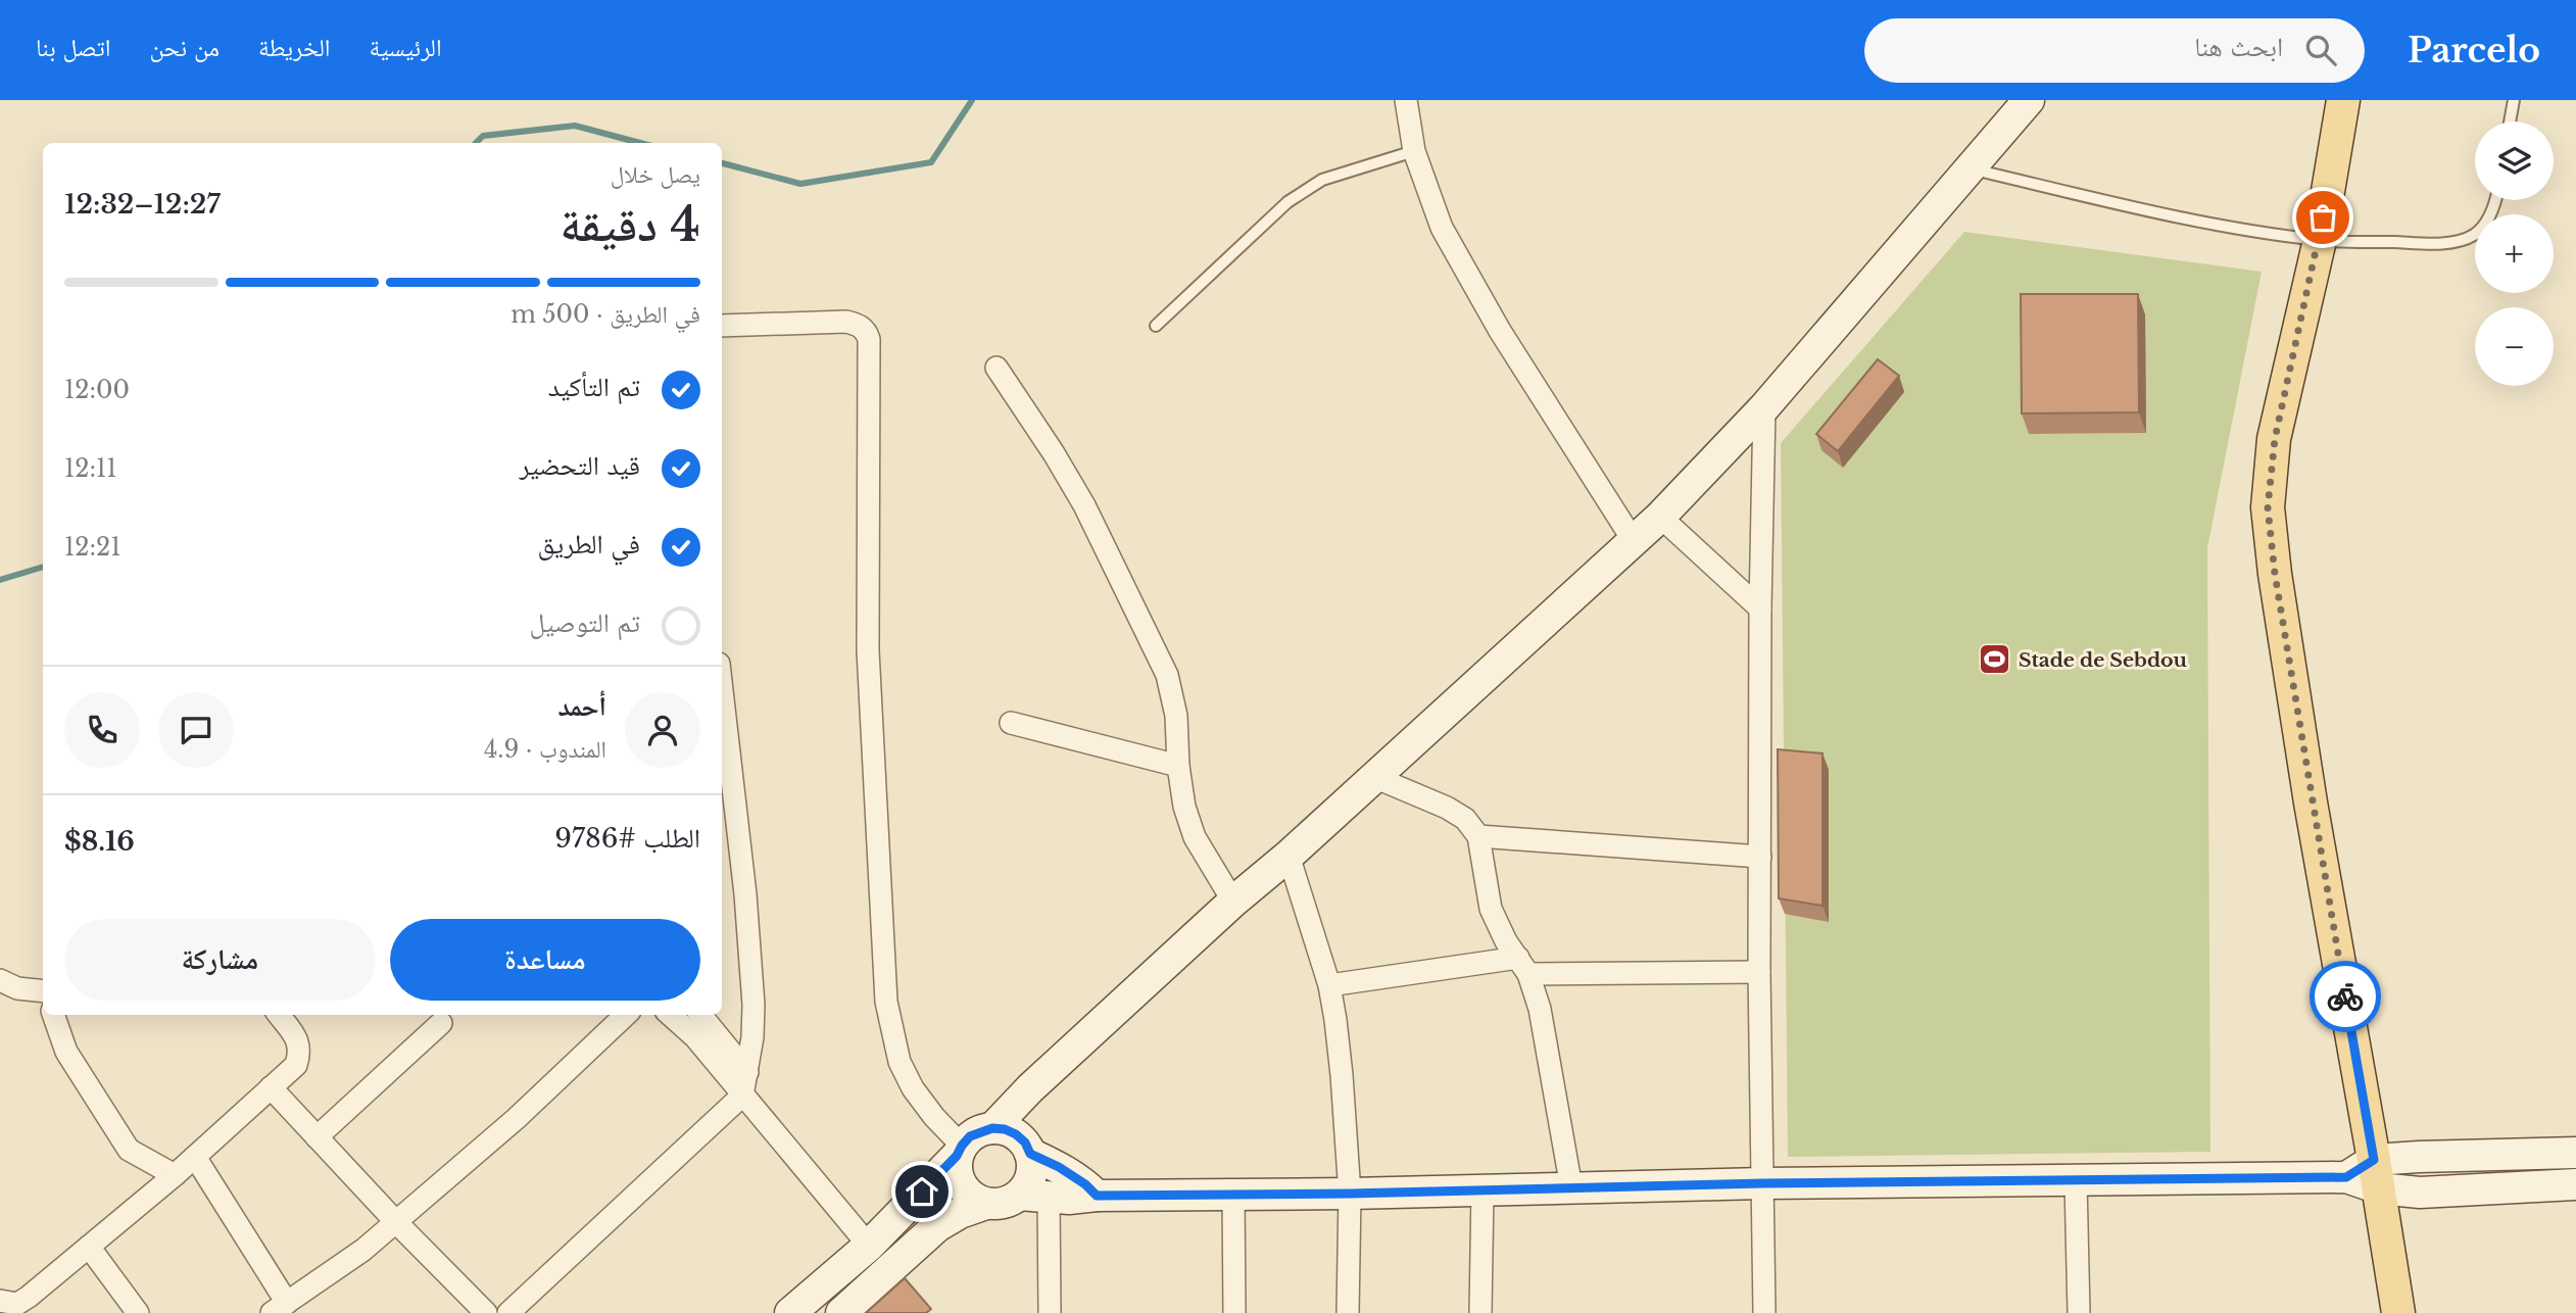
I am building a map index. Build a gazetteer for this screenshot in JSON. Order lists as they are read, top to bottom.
{
  "places": {
    "sports": ["Stade de Sebdou"]
  },
  "page": {
    "header": "Parcelo",
    "search": "ابحث هنا",
    "nav": [
      "الرئيسية",
      "الخريطة",
      "من نحن",
      "اتصل بنا"
    ],
    "map_buttons": ["+", "−"],
    "heading": ["4 دقيقة", "يصل خلال", "12:27–12:32"],
    "panel": [
      "أحمد",
      "المندوب · 4.9",
      "الطلب #9786",
      "$8.16"
    ],
    "bar": "في الطريق · 500 m",
    "list": [
      ["تم التأكيد", "12:00"],
      ["قيد التحضير", "12:11"],
      ["في الطريق", "12:21"],
      "تم التوصيل"
    ],
    "buttons": ["مساعدة", "مشاركة"]
  }
}
